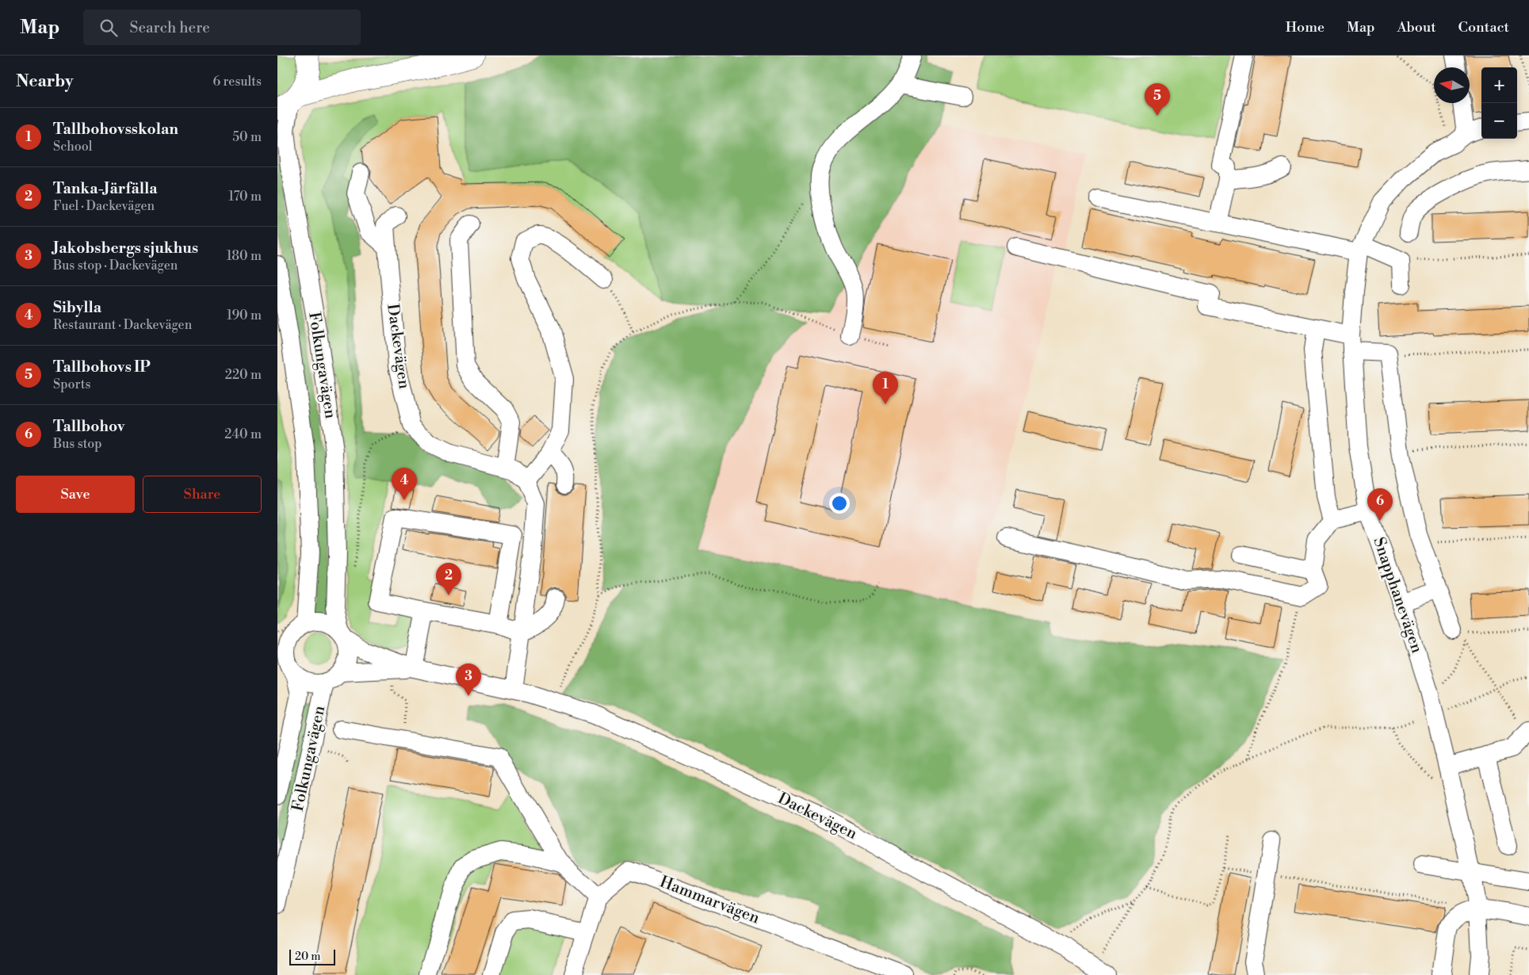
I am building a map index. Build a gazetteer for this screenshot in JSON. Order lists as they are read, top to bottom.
{
  "streets": {
    "street": [
      "Dackevägen",
      "Folkungavägen",
      "Snapphanevägen",
      "Hammarvägen"
    ]
  },
  "crossings": [
    ["Dackevägen", "Folkungavägen"]
  ],
  "scale_bar": "20 m",
  "north": "left",
  "page": {
    "header": "Map",
    "search": "Search here",
    "nav": [
      "Home",
      "Map",
      "About",
      "Contact"
    ],
    "heading": ["Nearby", "6 results"],
    "map_buttons": ["+", "−"],
    "pins": [
      "5",
      "1",
      "4",
      "6",
      "2",
      "3"
    ],
    "list": [
      {
        "mark": "1",
        "name": "Tallbohovsskolan",
        "note": "School",
        "value": "50 m"
      },
      {
        "mark": "2",
        "name": "Tanka-Järfälla",
        "note": "Fuel · Dackevägen",
        "value": "170 m"
      },
      {
        "mark": "3",
        "name": "Jakobsbergs sjukhus",
        "note": "Bus stop · Dackevägen",
        "value": "180 m"
      },
      {
        "mark": "4",
        "name": "Sibylla",
        "note": "Restaurant · Dackevägen",
        "value": "190 m"
      },
      {
        "mark": "5",
        "name": "Tallbohovs IP",
        "note": "Sports",
        "value": "220 m"
      },
      {
        "mark": "6",
        "name": "Tallbohov",
        "note": "Bus stop",
        "value": "240 m"
      }
    ],
    "buttons": ["Save", "Share"],
    "scale": "20 m"
  }
}
